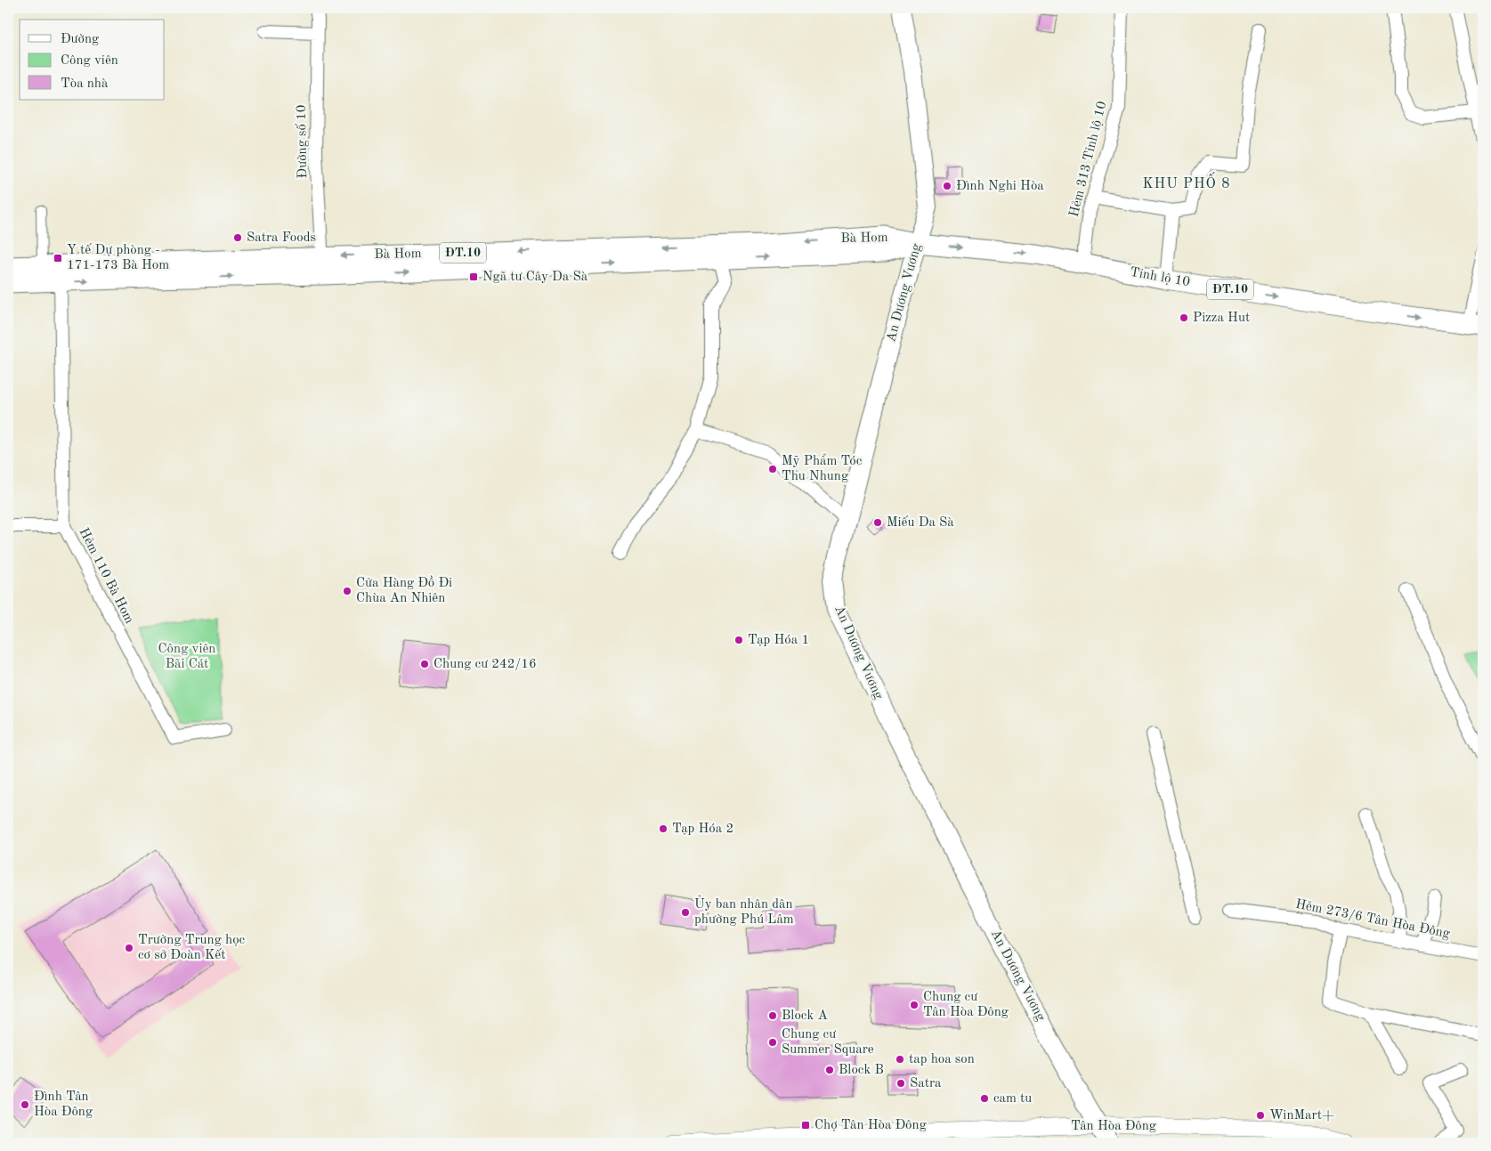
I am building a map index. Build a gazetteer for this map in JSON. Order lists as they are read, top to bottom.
{
  "streets": {
    "main road": [
      "Bà Hom",
      "ĐT.10",
      "Tỉnh lộ 10",
      "An Dương Vương"
    ],
    "street": [
      "Đường số 10",
      "Hẻm 313 Tỉnh lộ 10",
      "Hẻm 110 Bà Hom",
      "Hẻm 273/6 Tân Hòa Đông",
      "Tân Hòa Đông"
    ]
  },
  "crossings": [
    ["Đường số 10", "Bà Hom"],
    ["Hẻm 313 Tỉnh lộ 10", "Tỉnh lộ 10"],
    ["Bà Hom", "Tỉnh lộ 10"],
    ["Bà Hom", "An Dương Vương"],
    ["Bà Hom", "Hẻm 110 Bà Hom"],
    ["Tỉnh lộ 10", "An Dương Vương"],
    ["An Dương Vương", "Tân Hòa Đông"]
  ],
  "one_way": ["Tỉnh lộ 10"],
  "districts": ["KHU PHỐ 8"],
  "parks": ["Công viên Bãi Cát"],
  "places": {
    "other": [
      "Đình Nghi Hòa",
      "Satra Foods",
      "Pizza Hut",
      "Mỹ Phẩm Tóc Thu Nhung",
      "Miếu Da Sà",
      "Cửa Hàng Đồ Đi Chùa An Nhiên",
      "Tạp Hóa 1",
      "Chung cư 242/16",
      "Tạp Hóa 2",
      "Ủy ban nhân dân phường Phú Lâm",
      "Trường Trung học cơ sở Đoàn Kết",
      "Chung cư Tân Hòa Đông",
      "Block A",
      "Chung cư Summer Square",
      "tap hoa son",
      "Block B",
      "Satra",
      "cam tu",
      "Đình Tân Hòa Đông",
      "WinMart+"
    ],
    "transit": ["Y tế Dự phòng - 171-173 Bà Hom", "Ngã tư Cây Da Sà", "Chợ Tân Hòa Đông"]
  },
  "legend": ["Đường", "Công viên", "Tòa nhà"]
}
